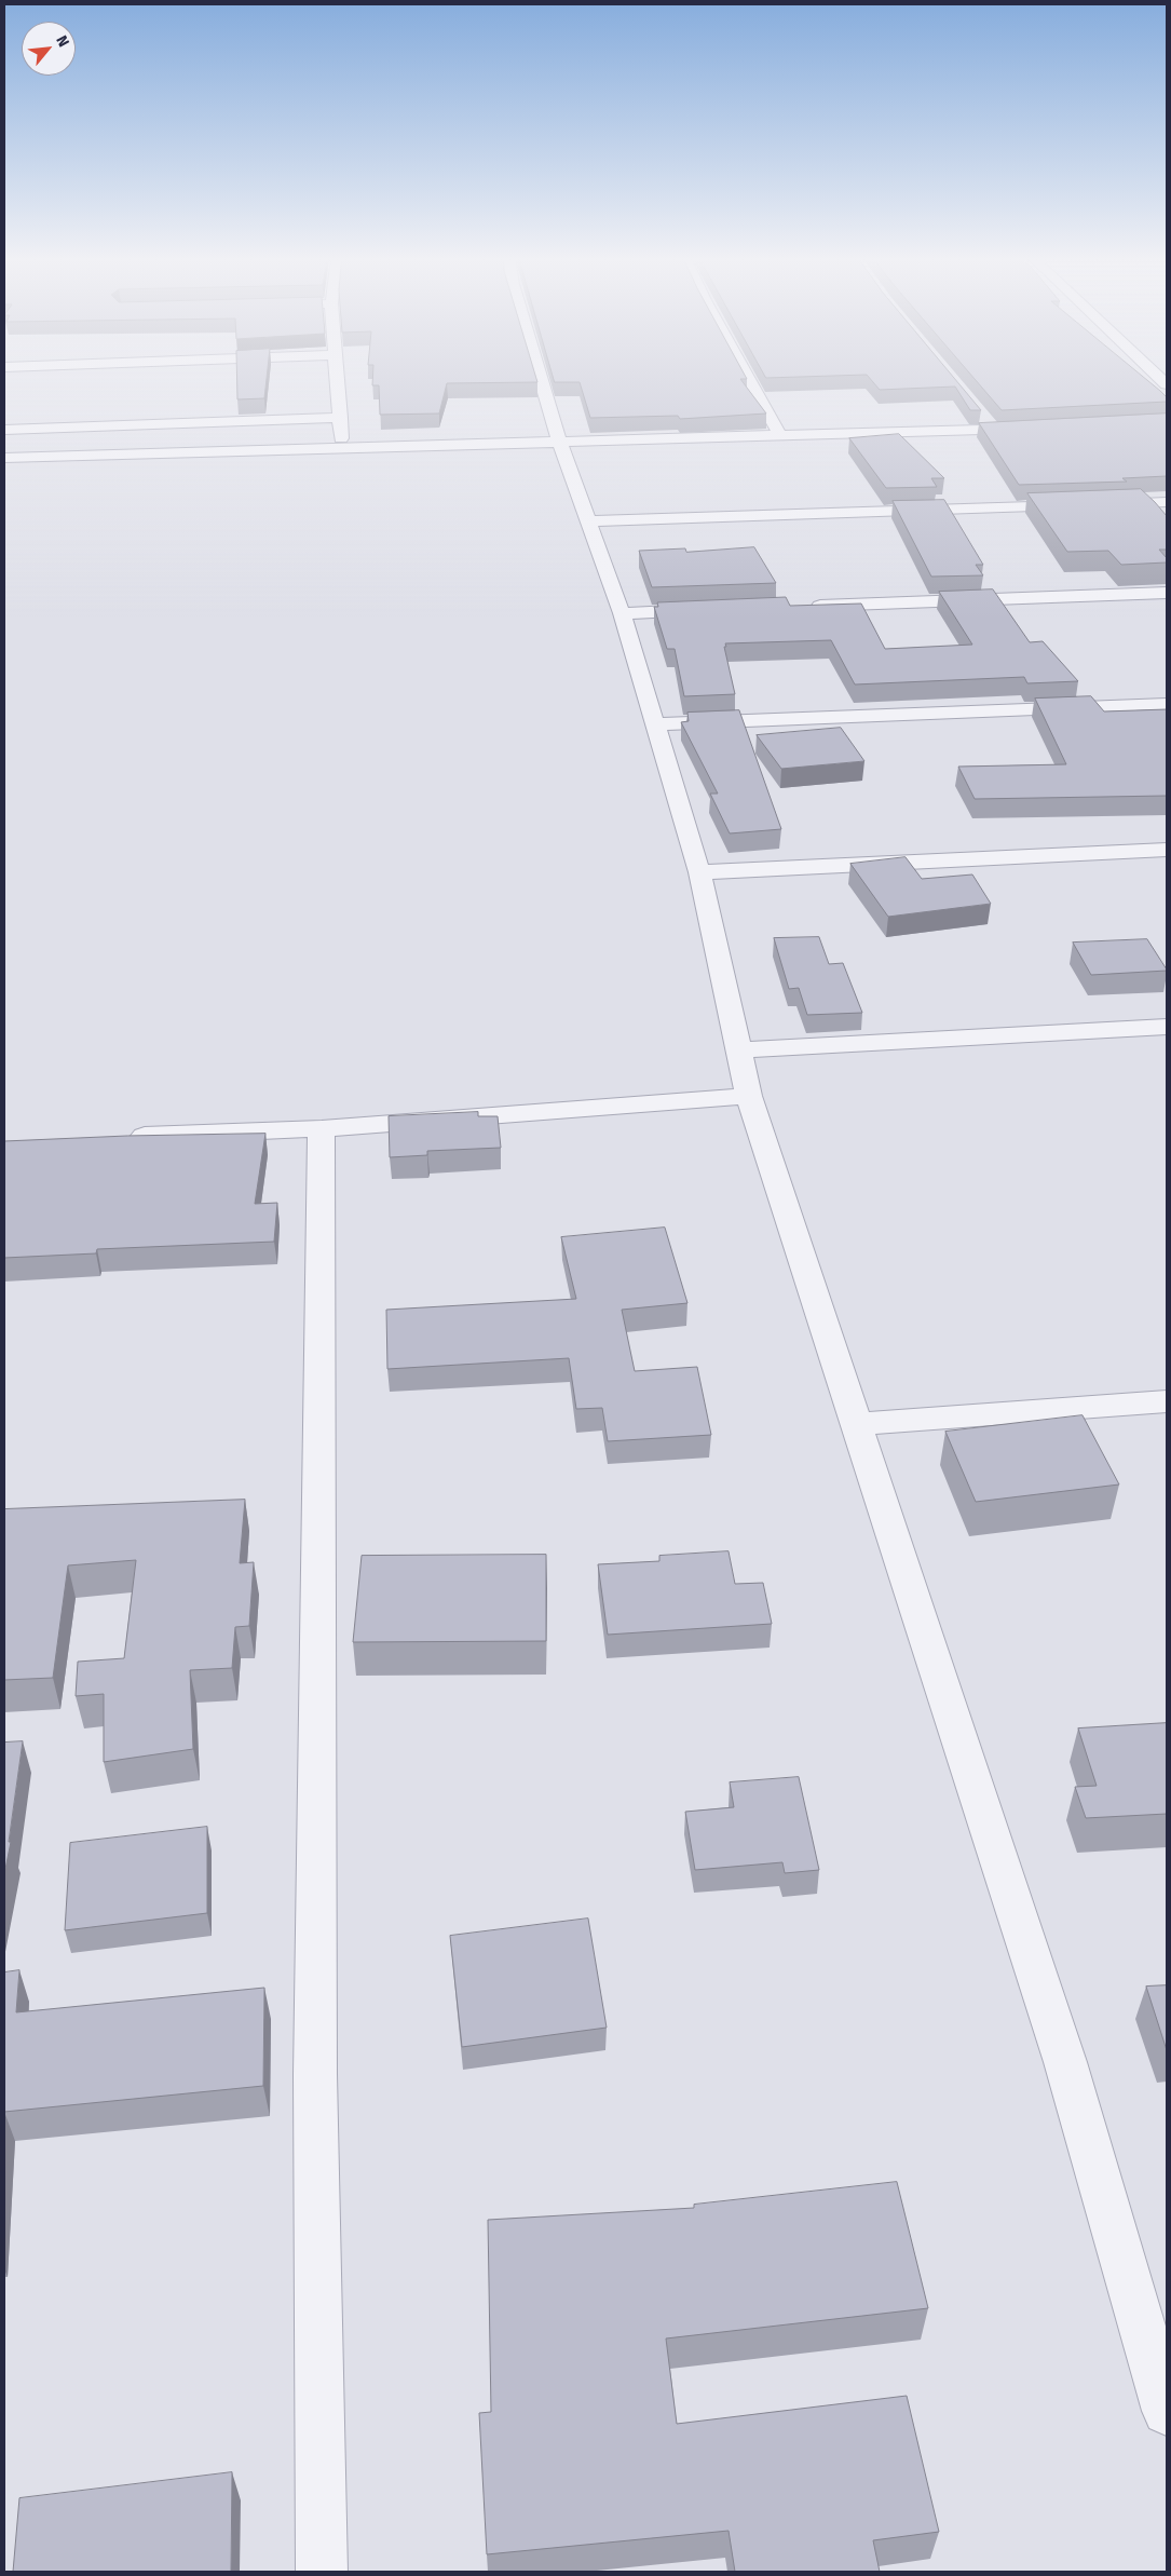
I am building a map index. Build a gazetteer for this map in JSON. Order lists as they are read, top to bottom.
{
  "north": "top right"
}
